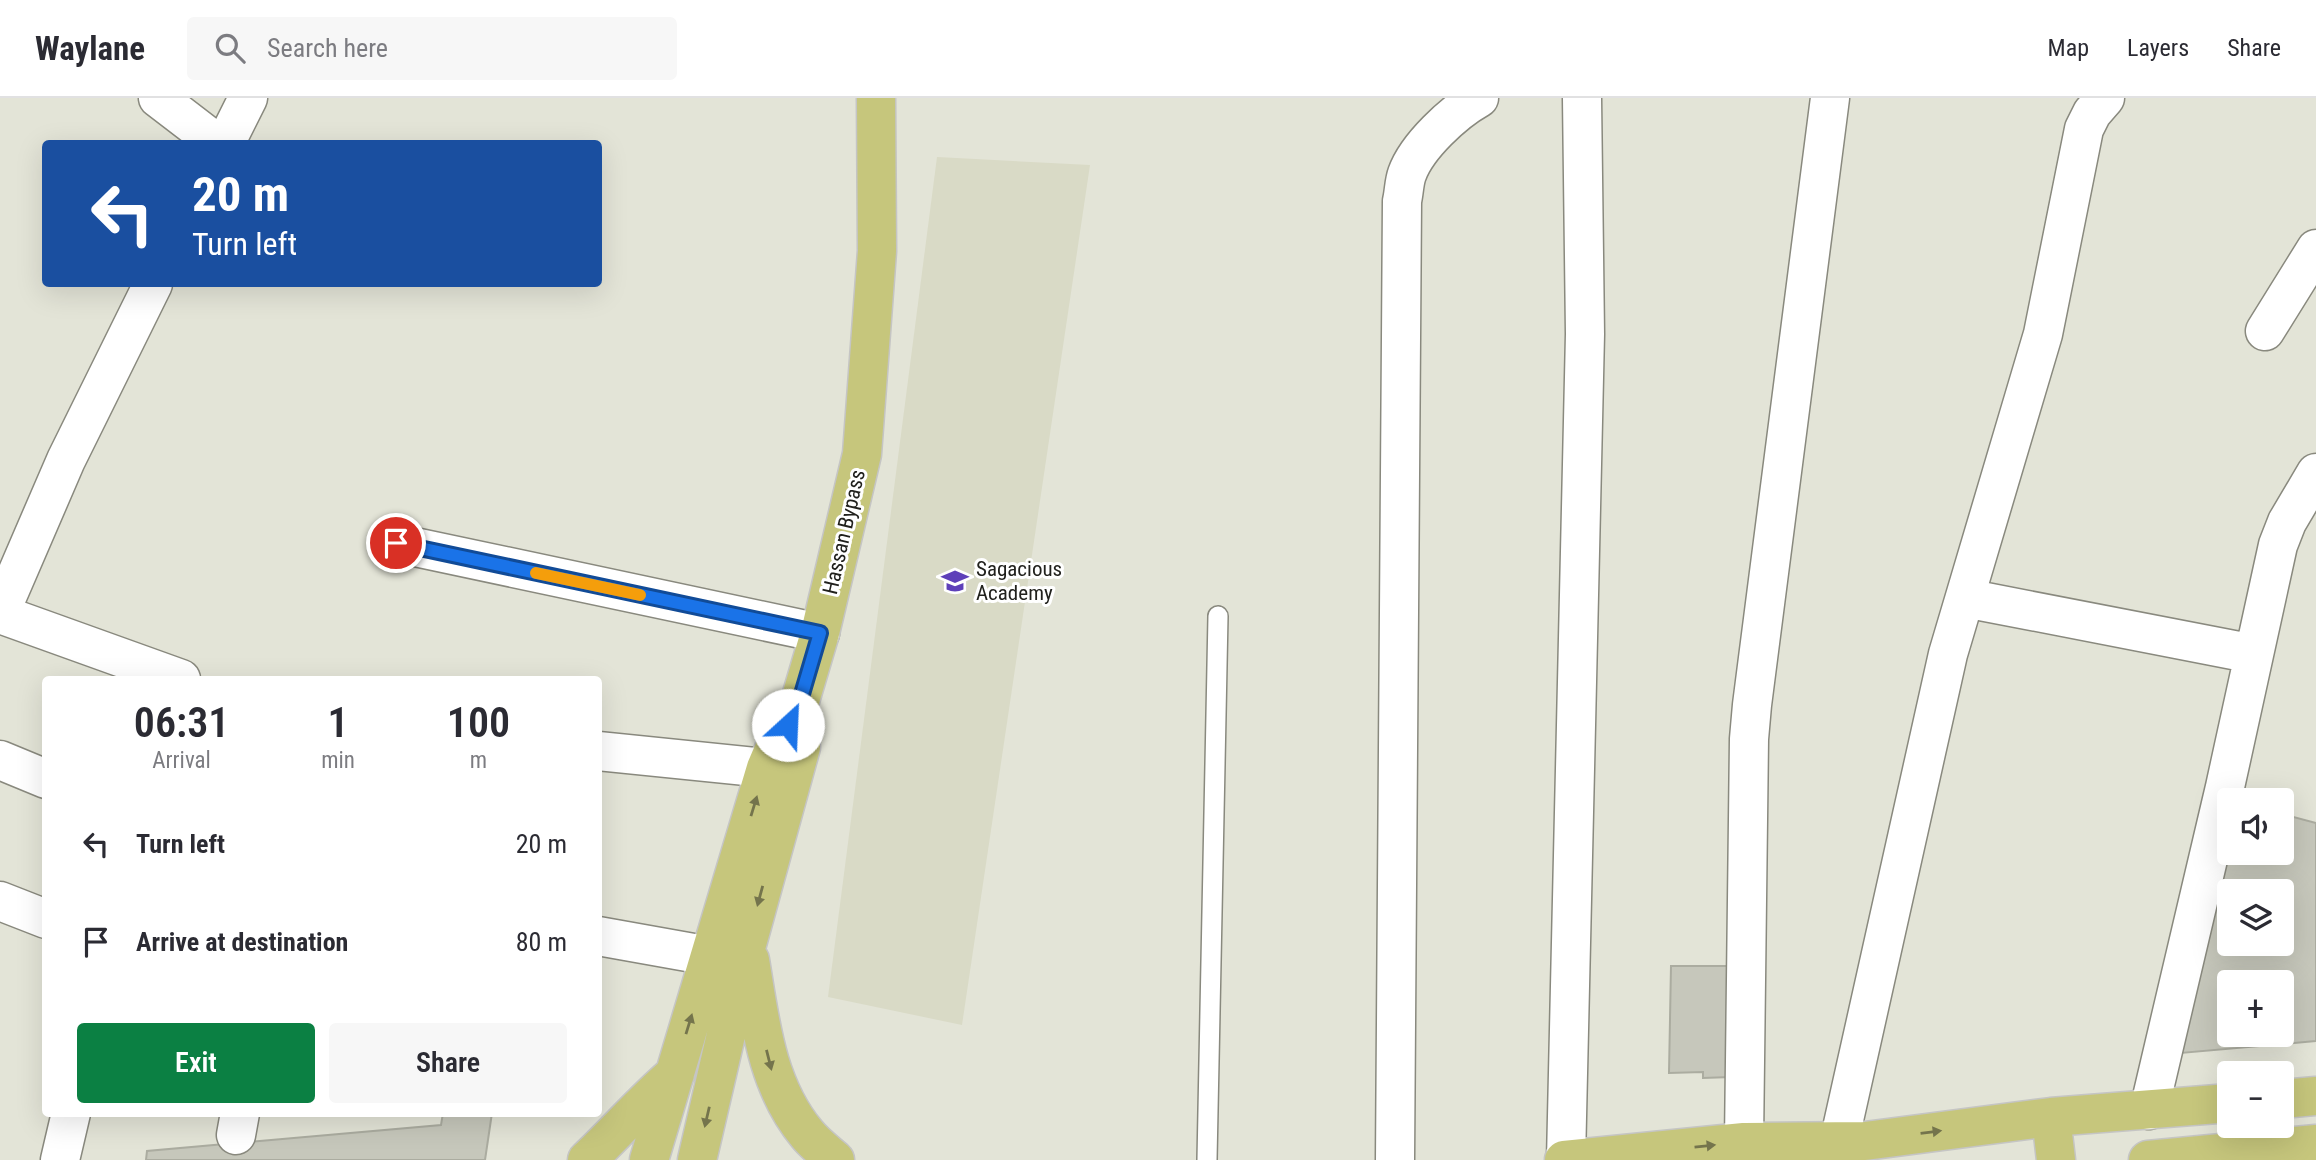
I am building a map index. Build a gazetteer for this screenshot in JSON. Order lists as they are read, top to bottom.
{
  "streets": {
    "highway": ["Hassan Bypass"]
  },
  "places": {
    "school or university": ["Sagacious Academy"]
  },
  "page": {
    "header": "Waylane",
    "search": "Search here",
    "nav": ["Map", "Layers", "Share"],
    "turn": ["20 m", "Turn left"],
    "eta": [
      "06:31",
      "Arrival",
      "1",
      "min",
      "100",
      "m"
    ],
    "map_buttons": ["+", "−"],
    "list": [
      {
        "name": "Turn left",
        "value": "20 m"
      },
      {
        "name": "Arrive at destination",
        "value": "80 m"
      }
    ],
    "buttons": ["Exit", "Share"]
  }
}
